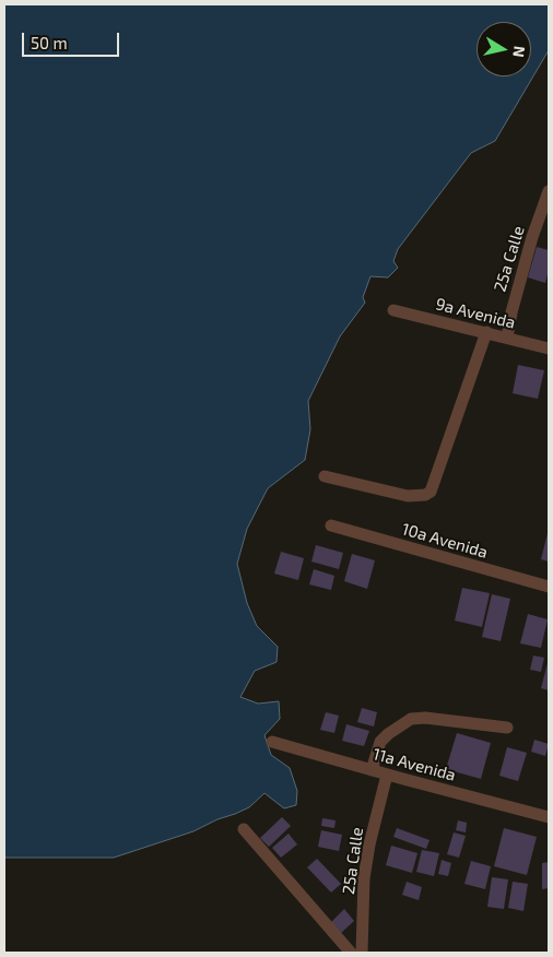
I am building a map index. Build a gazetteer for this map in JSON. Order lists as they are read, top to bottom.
{
  "streets": {
    "street": [
      "25a Calle",
      "9a Avenida",
      "10a Avenida",
      "11a Avenida"
    ]
  },
  "crossings": [
    ["25a Calle", "9a Avenida"],
    ["25a Calle", "11a Avenida"]
  ],
  "scale_bar": "50 m",
  "north": "right"
}
